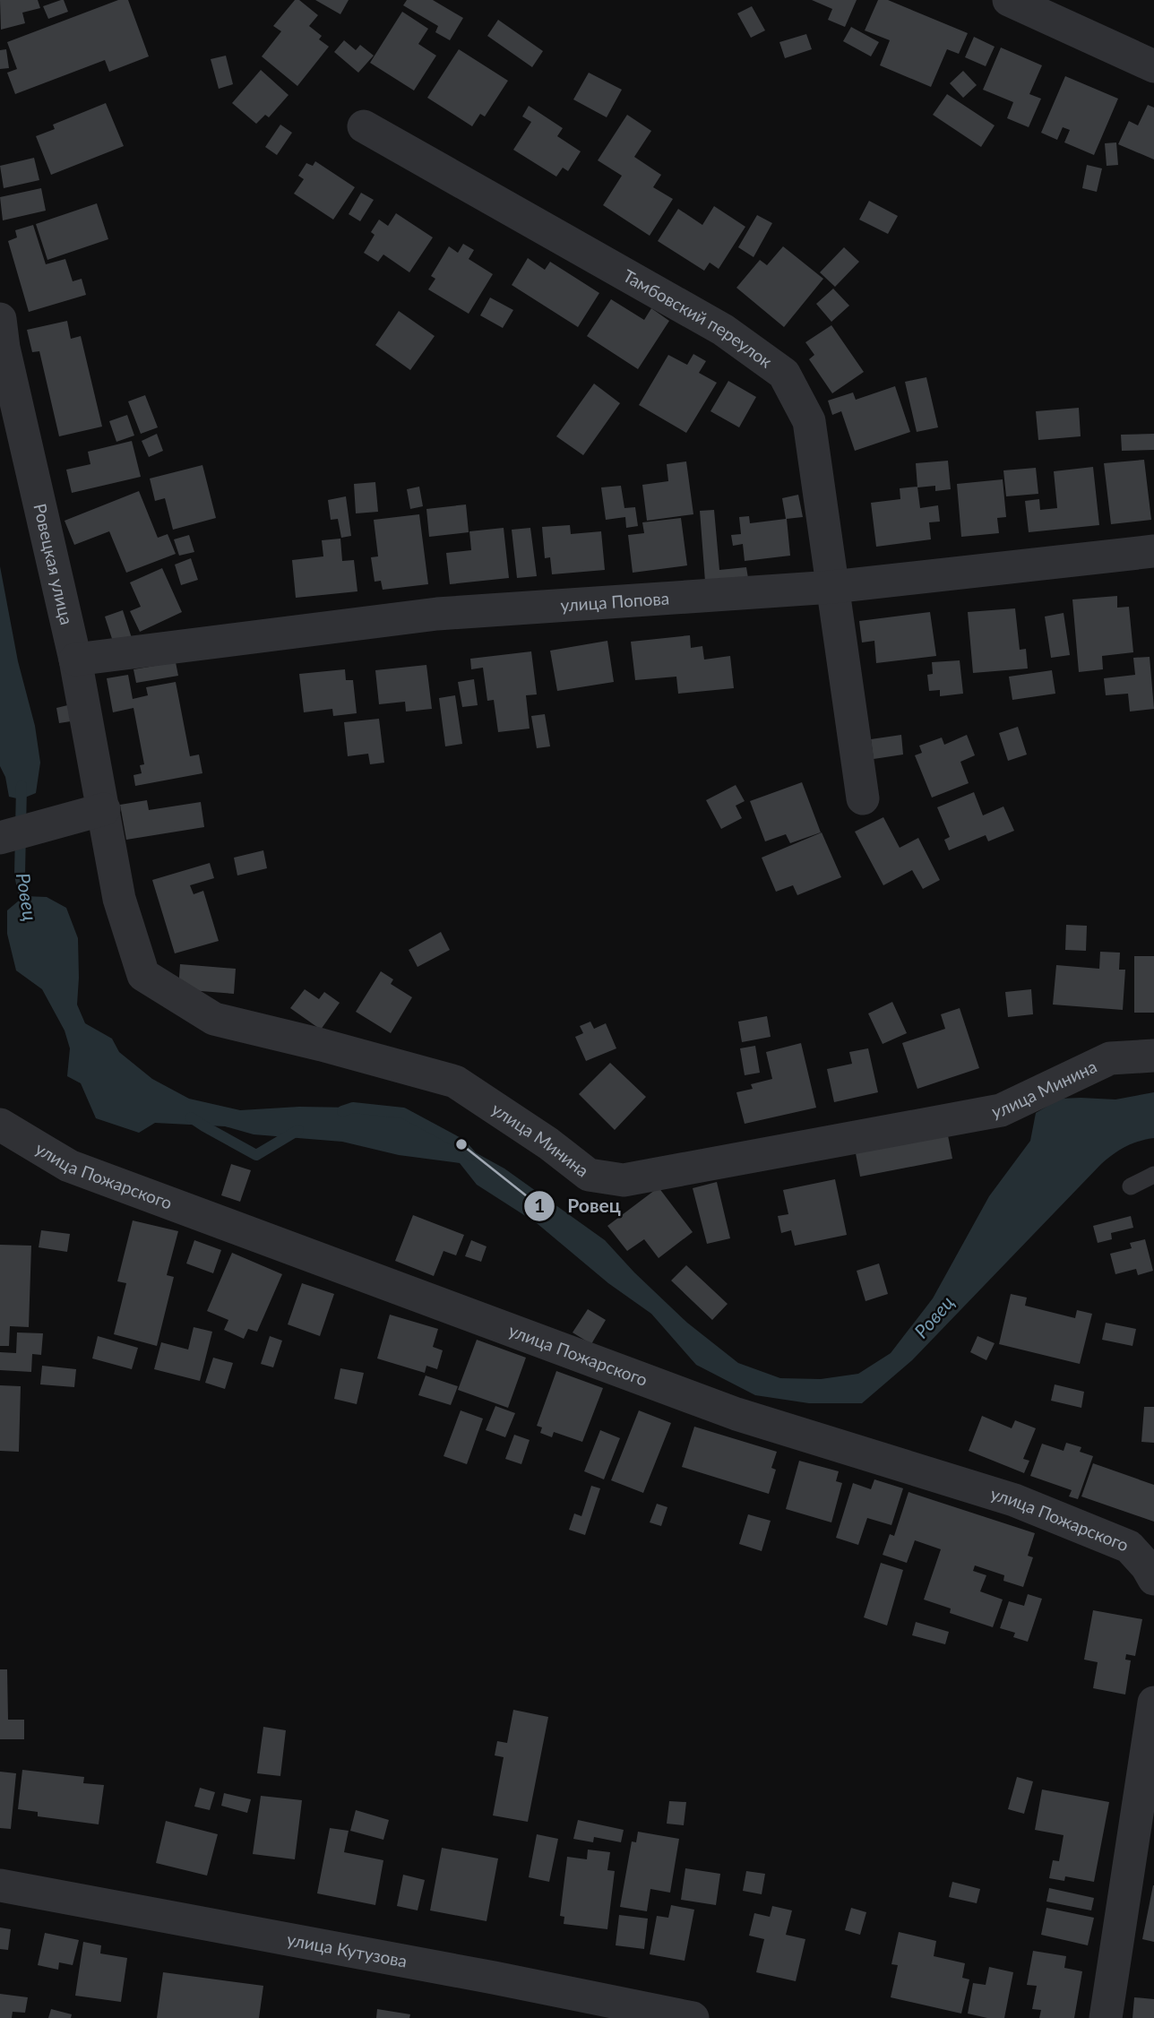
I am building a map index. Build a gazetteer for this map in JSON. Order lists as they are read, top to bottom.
{
  "streets": {
    "street": [
      "Тамбовский переулок",
      "Ровецкая улица",
      "улица Попова",
      "улица Минина",
      "улица Пожарского",
      "улица Кутузова"
    ]
  },
  "crossings": [
    ["Тамбовский переулок", "улица Попова"],
    ["Ровецкая улица", "улица Попова"],
    ["Ровецкая улица", "улица Минина"]
  ],
  "water": ["Ровец"],
  "places": ["Ровец"]
}
